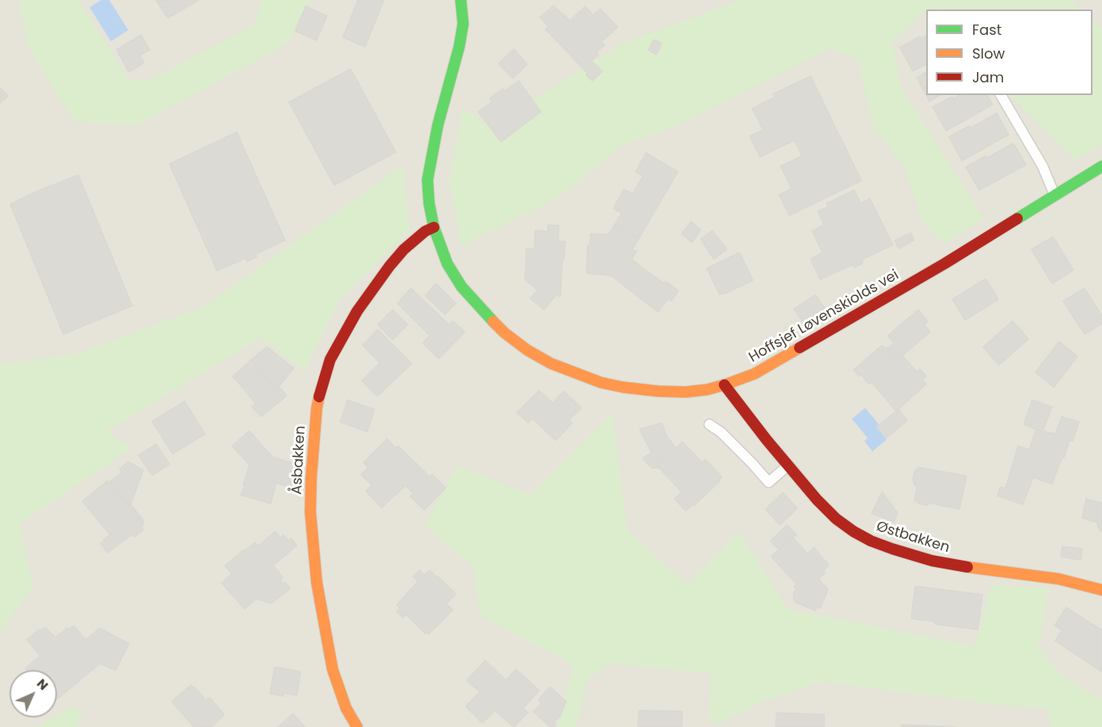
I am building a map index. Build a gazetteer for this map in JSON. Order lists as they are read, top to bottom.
{
  "streets": {
    "street": ["Hoffsjef Løvenskiolds vei", "Åsbakken", "Østbakken"]
  },
  "crossings": [
    ["Hoffsjef Løvenskiolds vei", "Åsbakken"],
    ["Hoffsjef Løvenskiolds vei", "Østbakken"]
  ],
  "legend": ["Fast", "Slow", "Jam"],
  "north": "top right"
}
